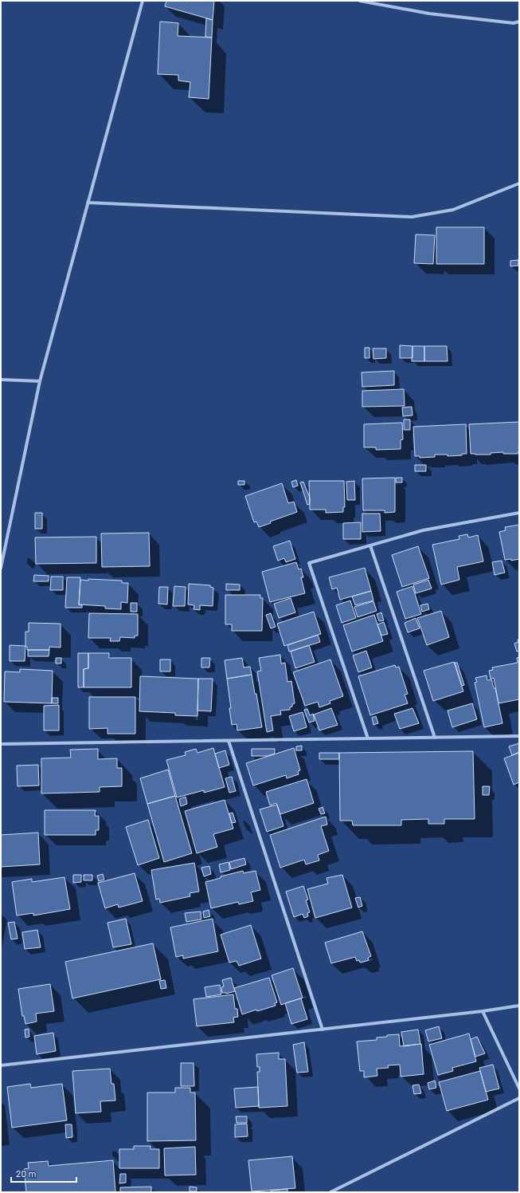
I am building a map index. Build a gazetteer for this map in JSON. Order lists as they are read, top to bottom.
{
  "scale_bar": "20 m"
}
